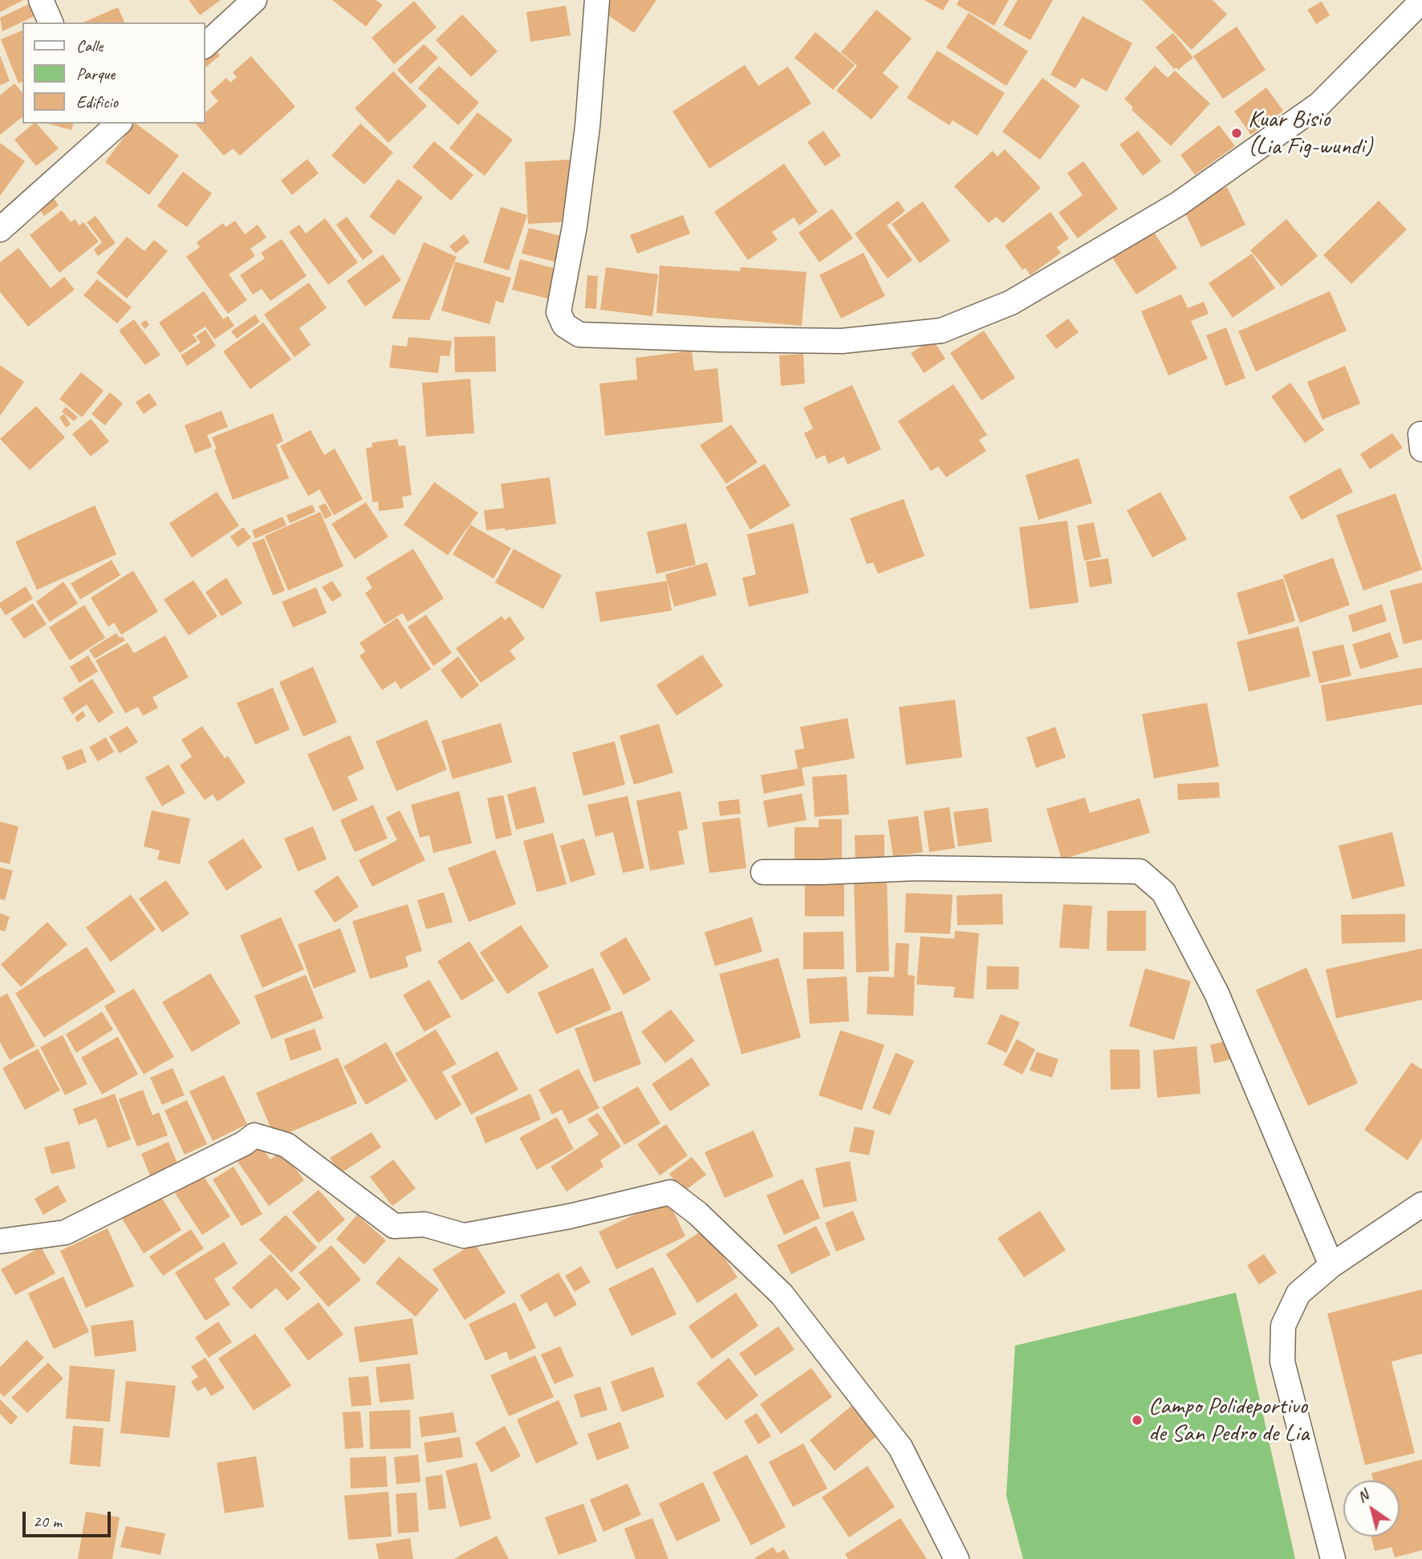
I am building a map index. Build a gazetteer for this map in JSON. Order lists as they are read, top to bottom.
{
  "places": ["Kuar Bisio (Lia Fig-wundi)", "Campo Polideportivo de San Pedro de Lia"],
  "legend": ["Calle", "Parque", "Edificio"],
  "scale_bar": "20 m",
  "north": "top left"
}
